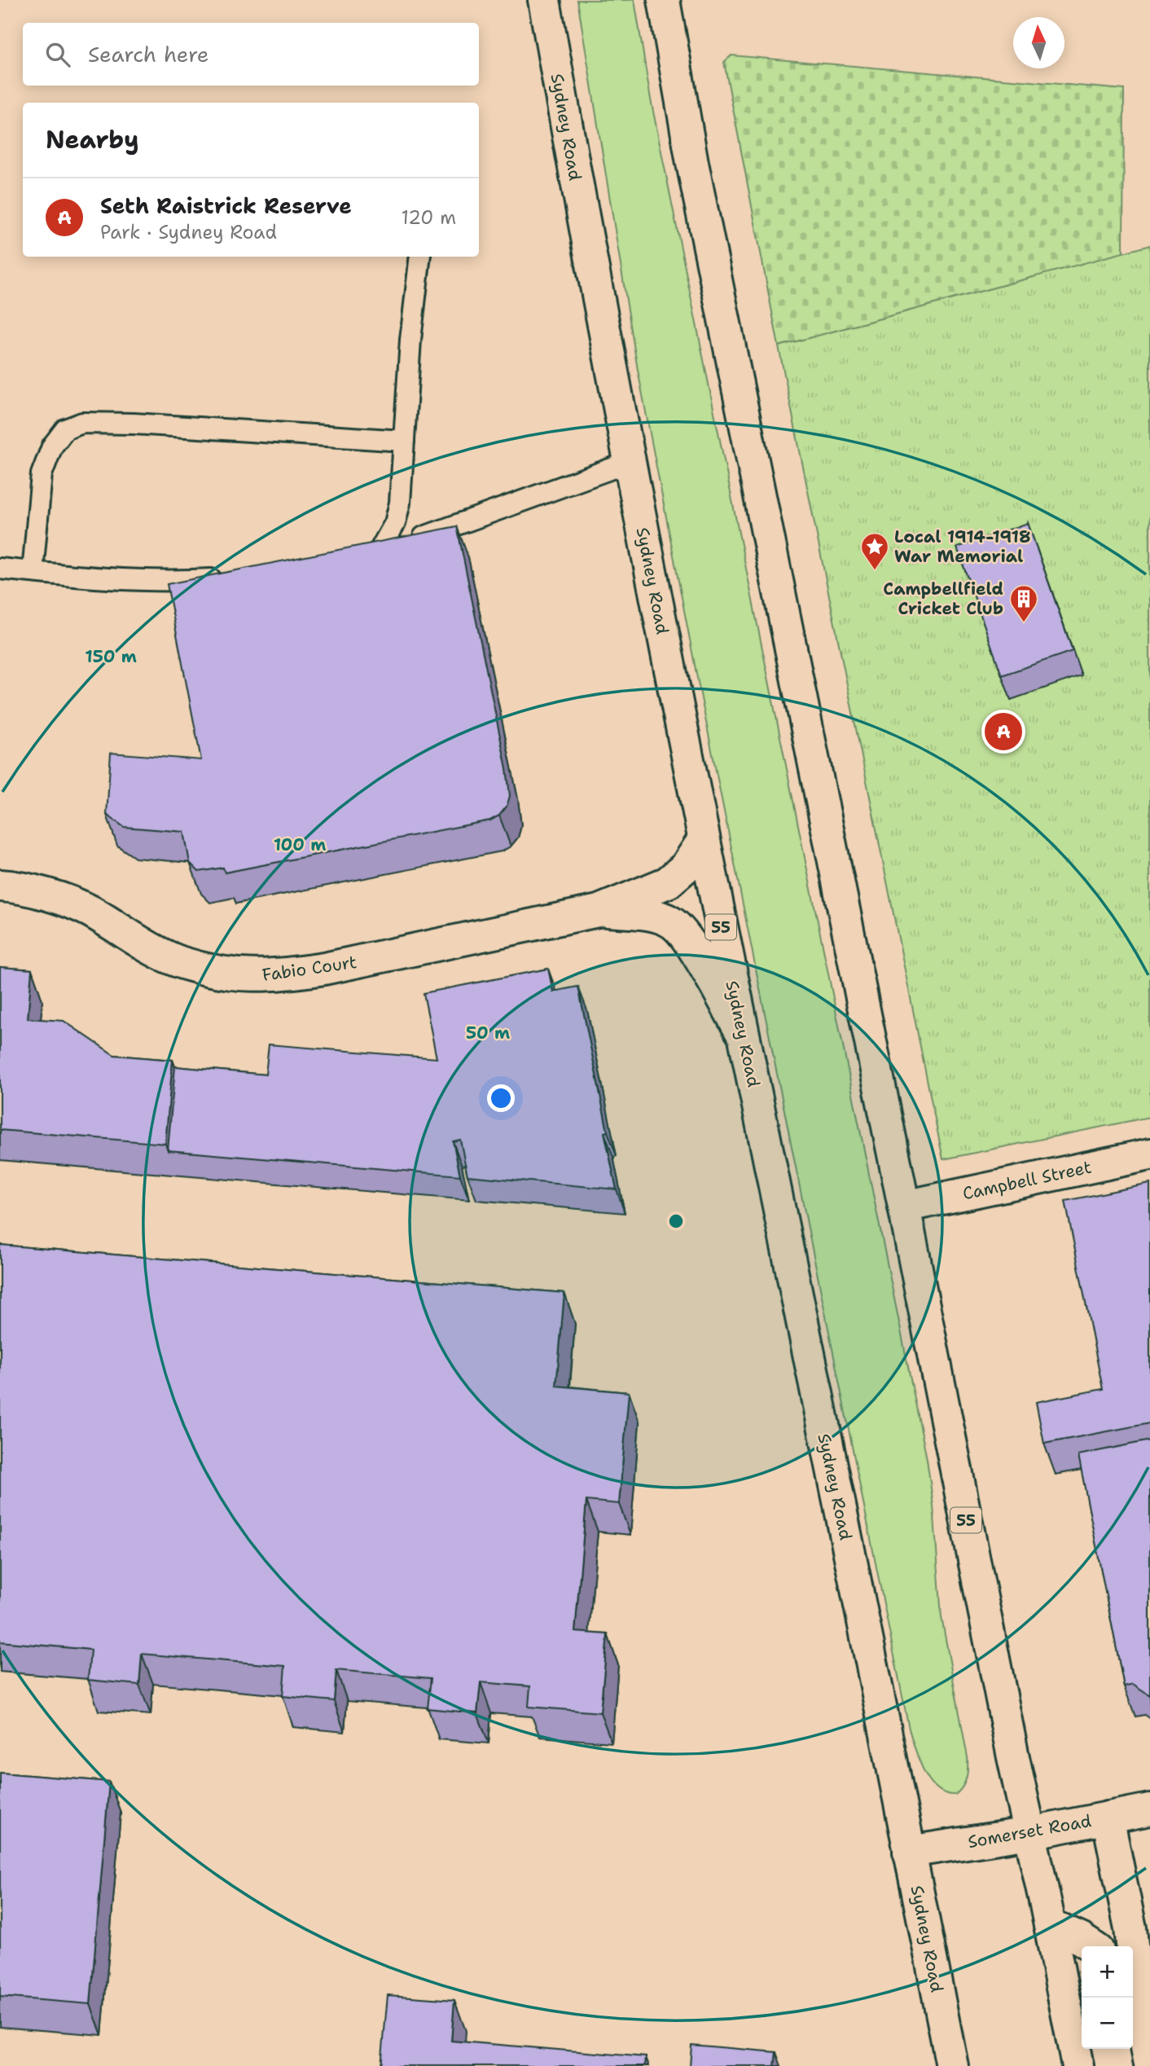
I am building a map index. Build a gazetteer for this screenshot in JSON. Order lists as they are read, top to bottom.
{
  "streets": {
    "main road": [
      "Sydney Road",
      "55",
      "Fabio Court",
      "Campbell Street",
      "Somerset Road"
    ]
  },
  "crossings": [
    ["Sydney Road", "Fabio Court"],
    ["Sydney Road", "Somerset Road"],
    ["55", "Campbell Street"],
    ["55", "Somerset Road"]
  ],
  "places": {
    "place": ["Local 1914-1918 War Memorial"],
    "building": ["Campbellfield Cricket Club"]
  },
  "north": "top",
  "page": {
    "search": "Search here",
    "heading": "Nearby",
    "list": [
      {
        "mark": "A",
        "name": "Seth Raistrick Reserve",
        "note": "Park · Sydney Road",
        "value": "120 m"
      }
    ],
    "pins": "A",
    "map_buttons": ["+", "−"]
  },
  "rings": ["150 m", "100 m", "50 m"]
}
